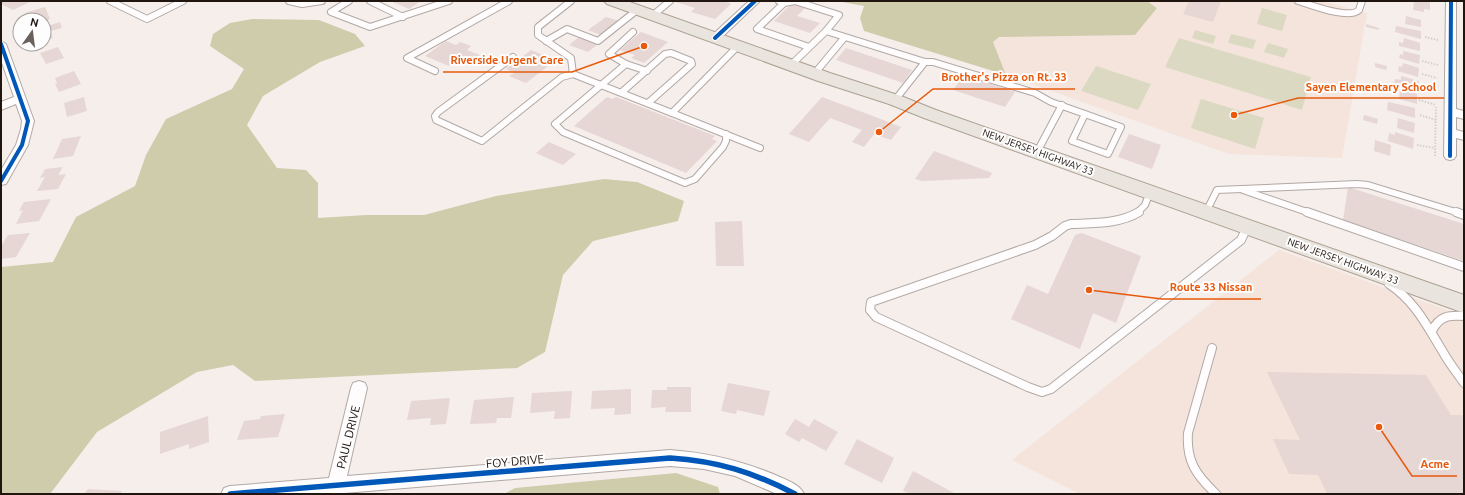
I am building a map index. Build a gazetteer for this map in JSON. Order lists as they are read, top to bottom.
{
  "streets": {
    "main road": ["NEW JERSEY HIGHWAY 33"],
    "street": ["PAUL DRIVE", "FOY DRIVE"]
  },
  "crossings": [
    ["PAUL DRIVE", "FOY DRIVE"]
  ],
  "places": [
    "Riverside Urgent Care",
    "Sayen Elementary School",
    "Brother's Pizza on Rt. 33",
    "Route 33 Nissan",
    "Acme"
  ],
  "north": "top"
}
